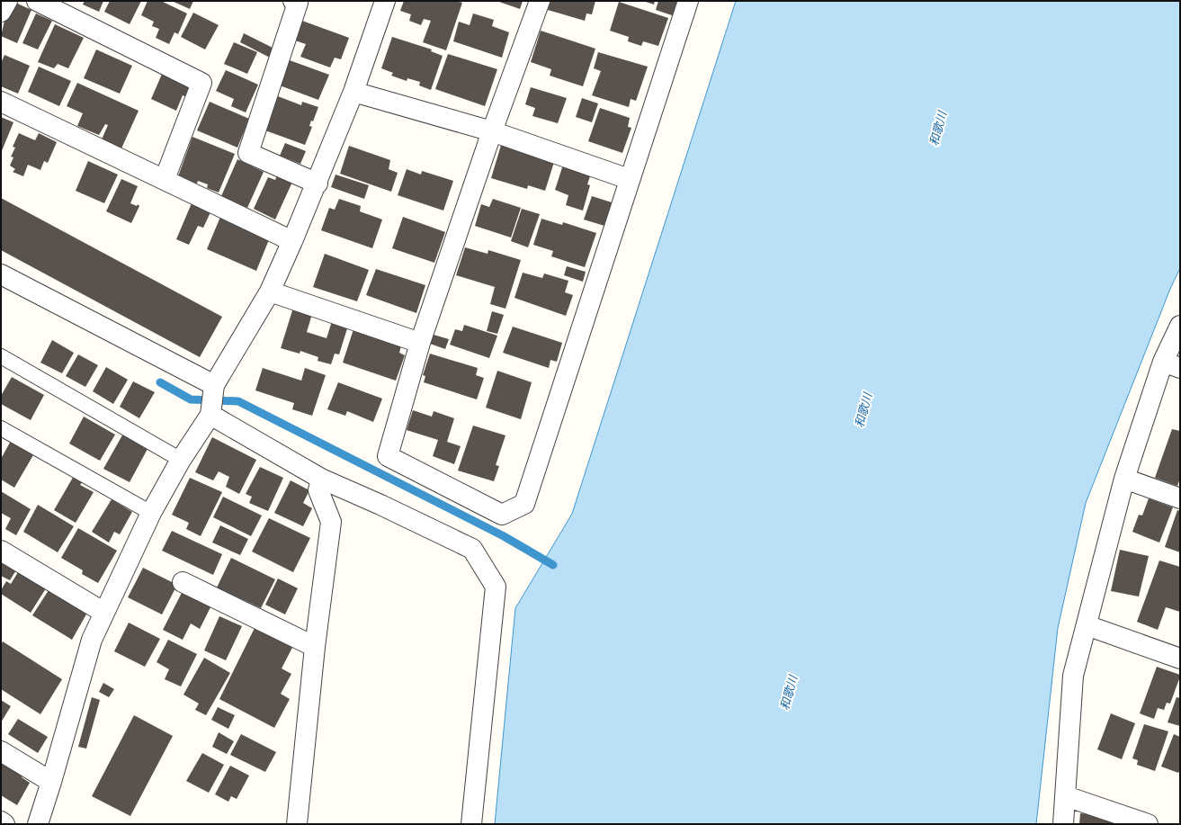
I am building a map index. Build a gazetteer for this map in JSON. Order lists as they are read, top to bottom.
{
  "water": ["和歌川"]
}
